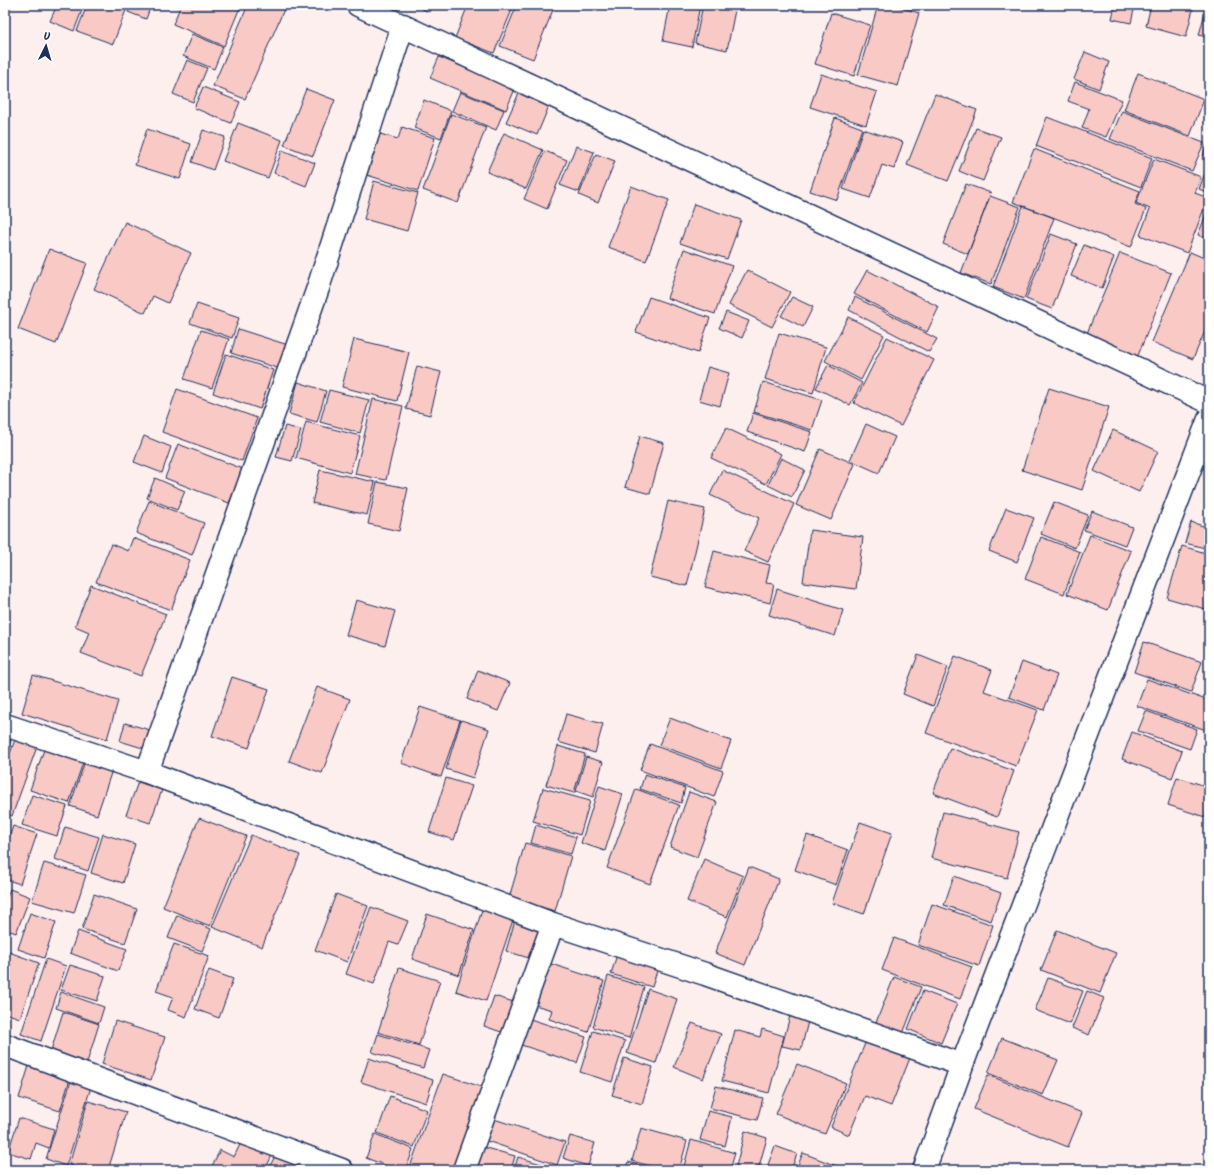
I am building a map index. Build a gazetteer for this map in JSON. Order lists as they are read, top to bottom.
{
  "north": "top"
}
